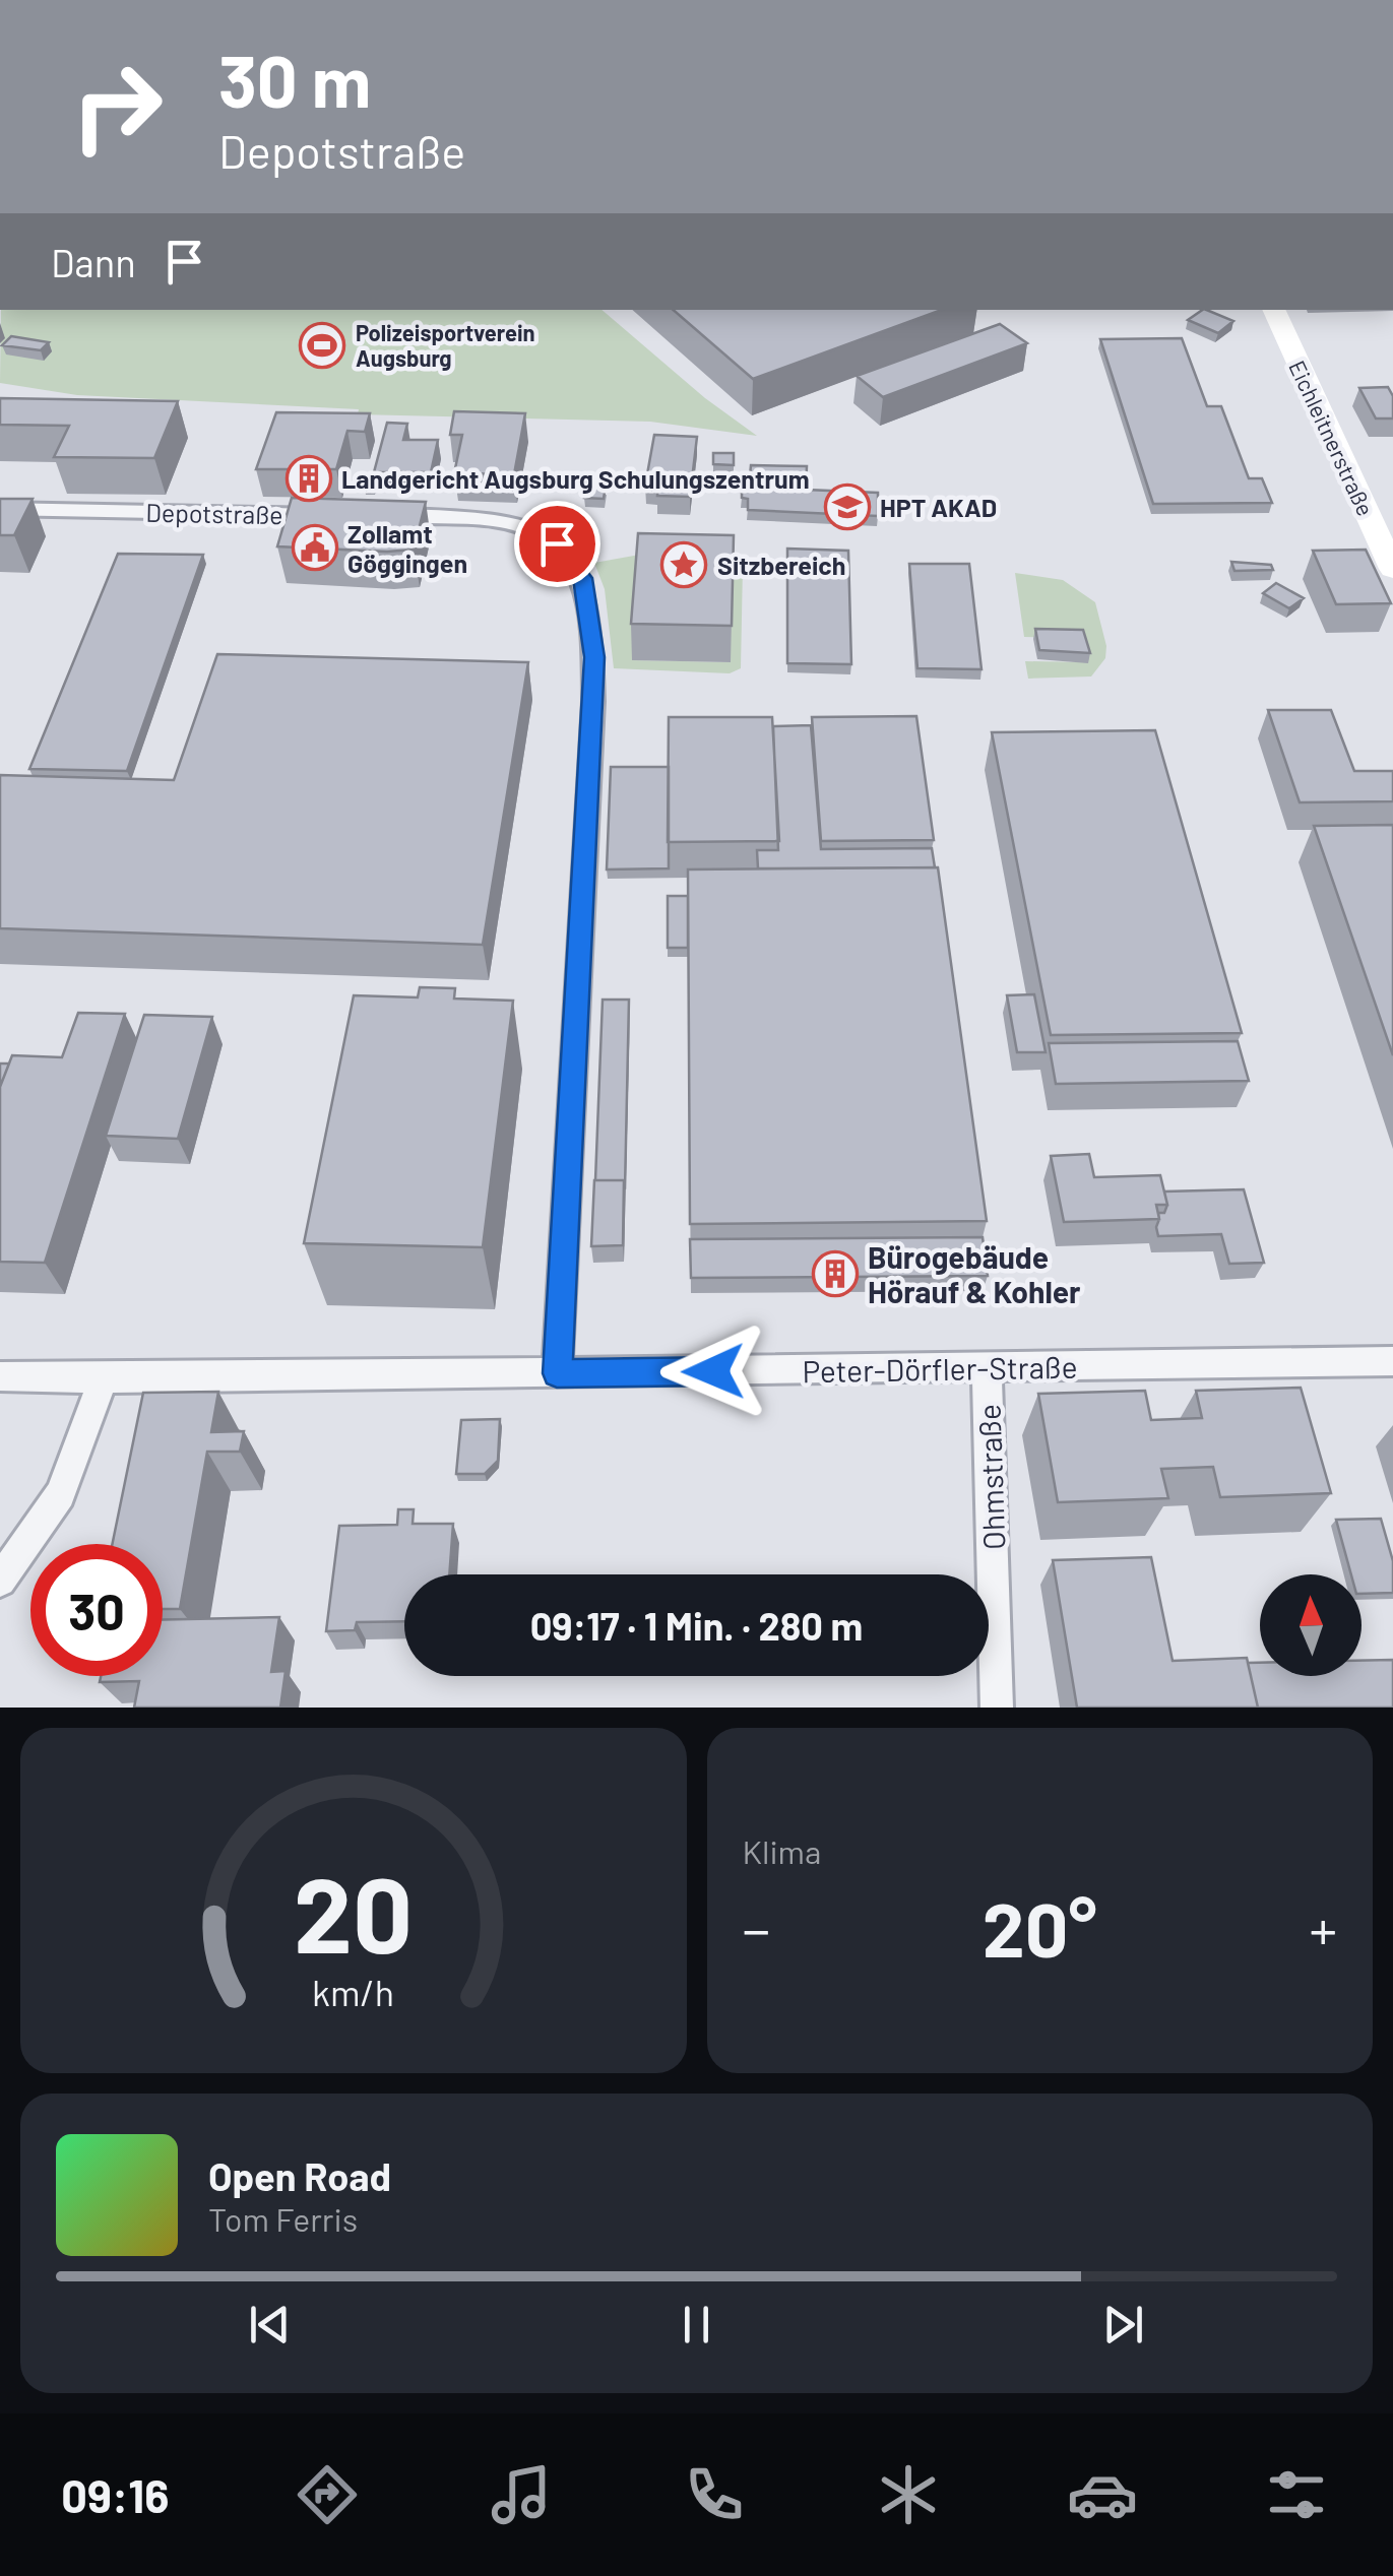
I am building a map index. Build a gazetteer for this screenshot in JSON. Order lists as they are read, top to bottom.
{
  "streets": {
    "main road": ["Eichleitnerstraße"],
    "street": ["Depotstraße", "Peter-Dörfler-Straße", "Ohmstraße"]
  },
  "crossings": [
    ["Peter-Dörfler-Straße", "Ohmstraße"]
  ],
  "places": {
    "sports": ["Polizeisportverein Augsburg"],
    "building": ["Landgericht Augsburg Schulungszentrum", "Bürogebäude Hörauf & Kohler"],
    "school or university": ["HPT AKAD"],
    "public building": ["Zollamt Göggingen"],
    "place": ["Sitzbereich"]
  },
  "north": "top",
  "page": {
    "turn": ["30 m", "Depotstraße"],
    "then": "Dann",
    "limit": "30",
    "trip": "09:17 · 1 Min. · 280 m",
    "tile": "Klima",
    "heat": ["−", "20°", "+"],
    "song": ["Open Road", "Tom Ferris"],
    "tabs": "09:16",
    "gauge": ["20", "km/h"]
  }
}
